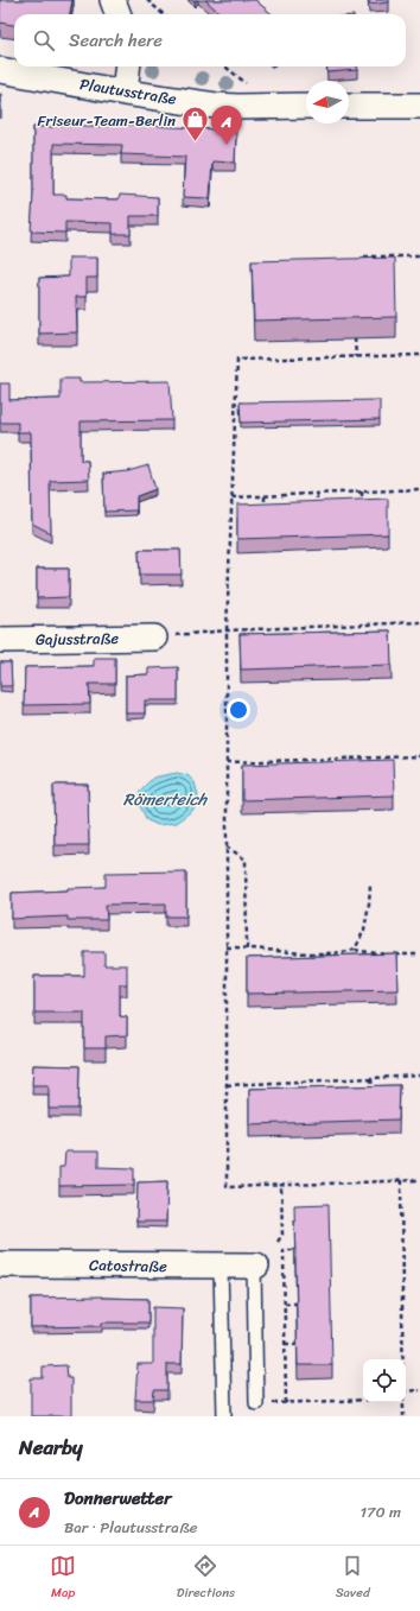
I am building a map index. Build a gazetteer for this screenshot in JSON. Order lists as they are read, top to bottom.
{
  "streets": {
    "street": ["Plautusstraße", "Gajusstraße", "Catostraße"]
  },
  "water": ["Römerteich"],
  "places": {
    "shop": ["Friseur-Team-Berlin"]
  },
  "north": "left",
  "page": {
    "search": "Search here",
    "pins": "A",
    "heading": "Nearby",
    "list": [
      {
        "mark": "A",
        "name": "Donnerwetter",
        "note": "Bar · Plautusstraße",
        "value": "170 m"
      }
    ],
    "nav": ["Map", "Directions", "Saved"]
  }
}
